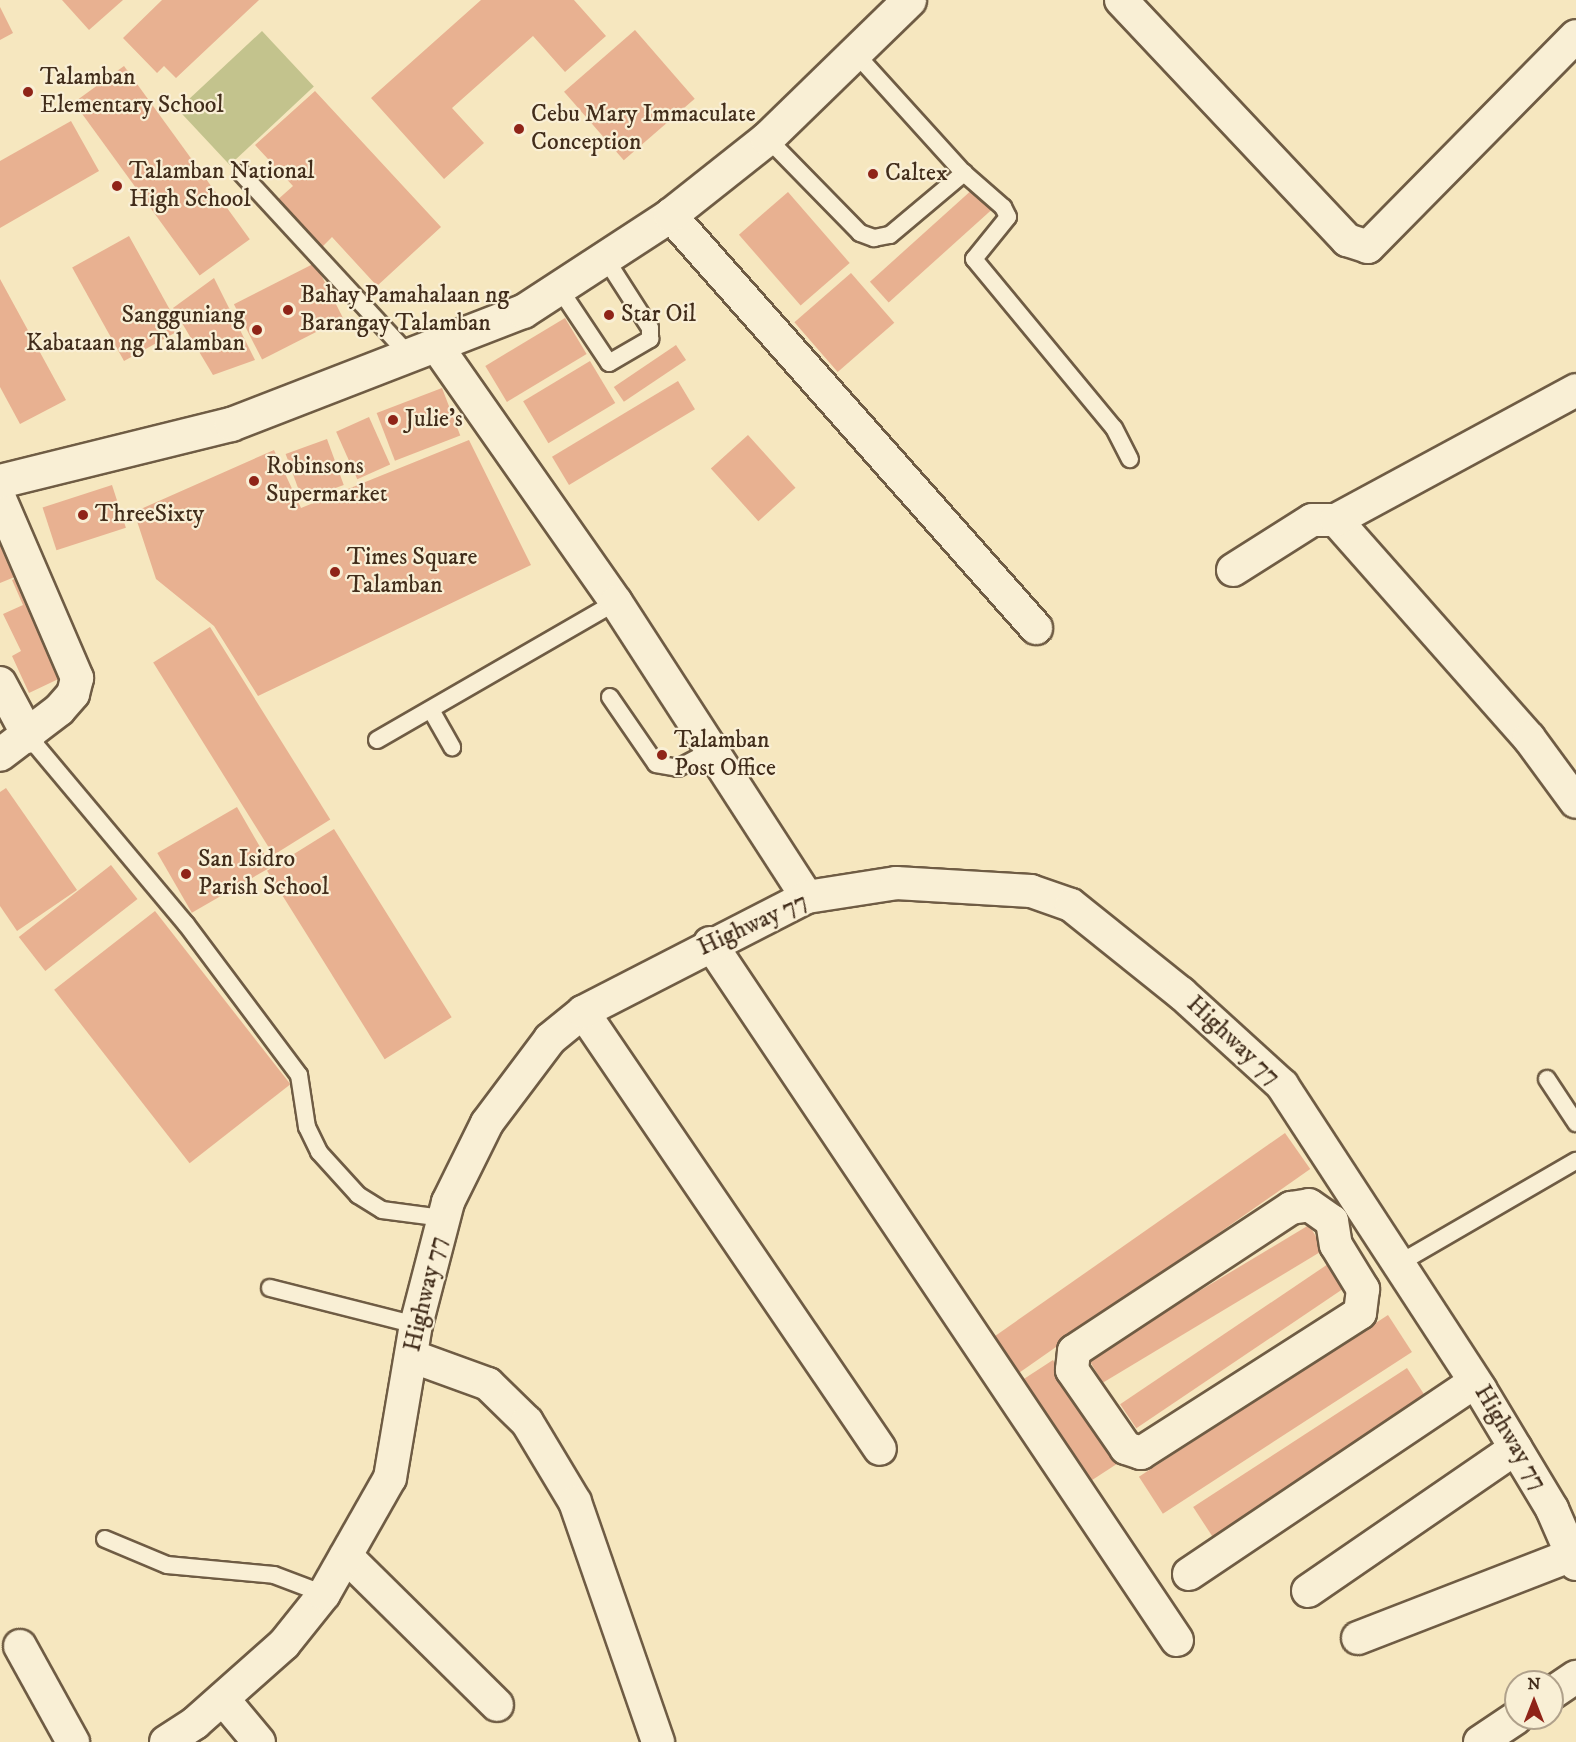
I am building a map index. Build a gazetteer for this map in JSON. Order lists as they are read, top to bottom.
{
  "streets": {
    "street": ["Highway 77"]
  },
  "places": [
    "Talamban Elementary School",
    "Cebu Mary Immaculate Conception",
    "Caltex",
    "Talamban National High School",
    "Bahay Pamahalaan ng Barangay Talamban",
    "Star Oil",
    "Sangguniang Kabataan ng Talamban",
    "Julie's",
    "Robinsons Supermarket",
    "ThreeSixty",
    "Times Square Talamban",
    "Talamban Post Office",
    "San Isidro Parish School"
  ],
  "north": "top"
}
